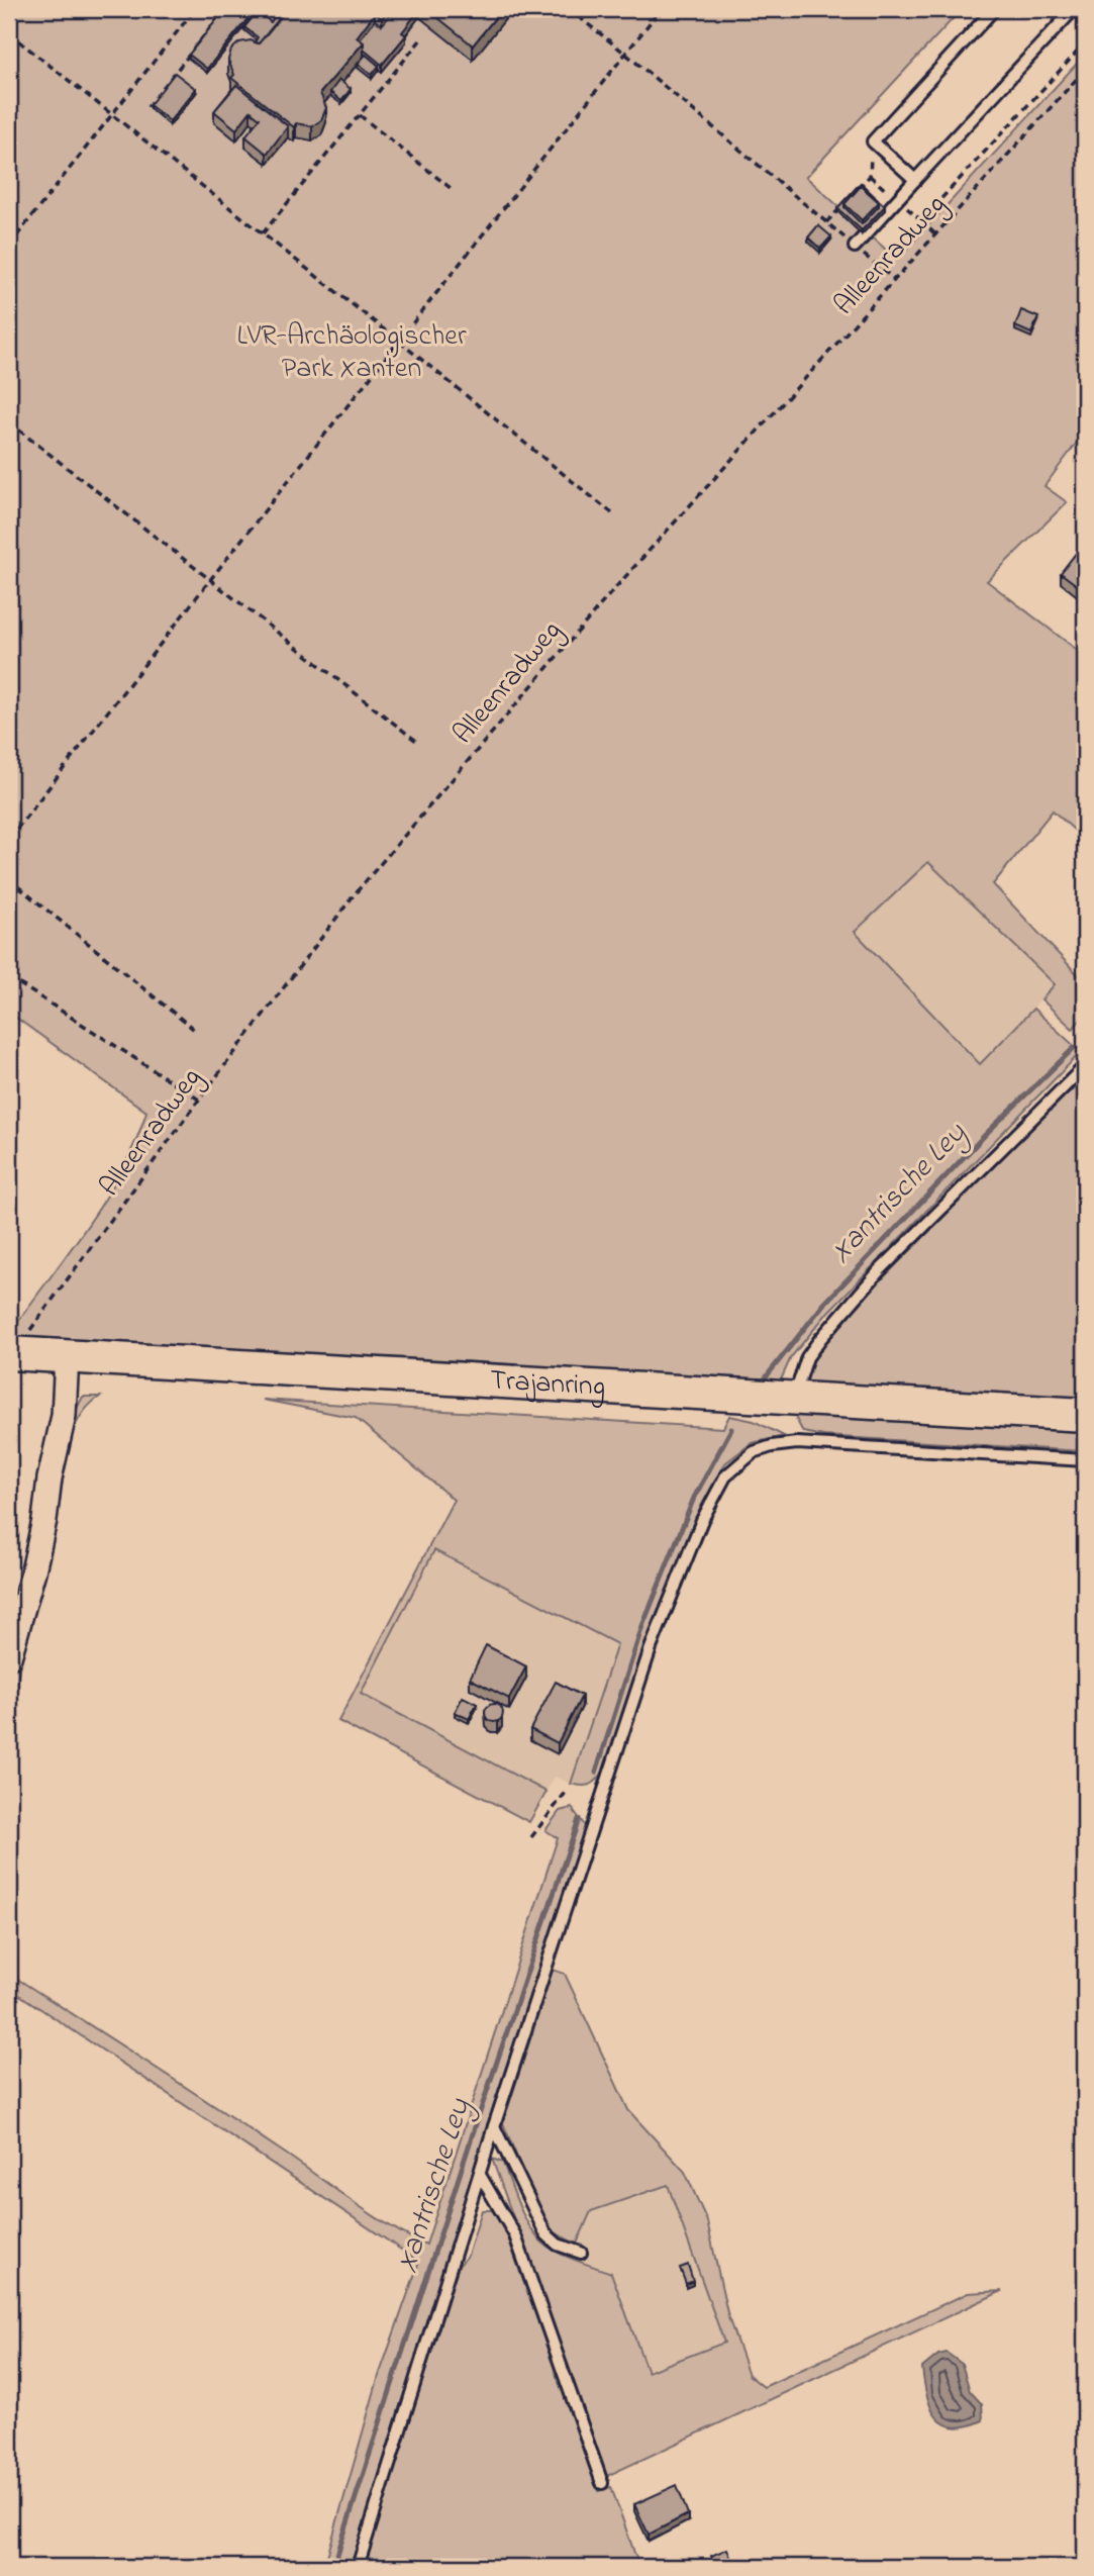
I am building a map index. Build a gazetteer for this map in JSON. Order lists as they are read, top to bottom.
{
  "streets": {
    "main road": ["Trajanring"],
    "path": ["Alleenradweg"]
  },
  "crossings": [
    ["Alleenradweg", "Trajanring"]
  ],
  "water": ["Xantrische Ley"],
  "parks": ["LVR-Archäologischer Park Xanten"]
}
